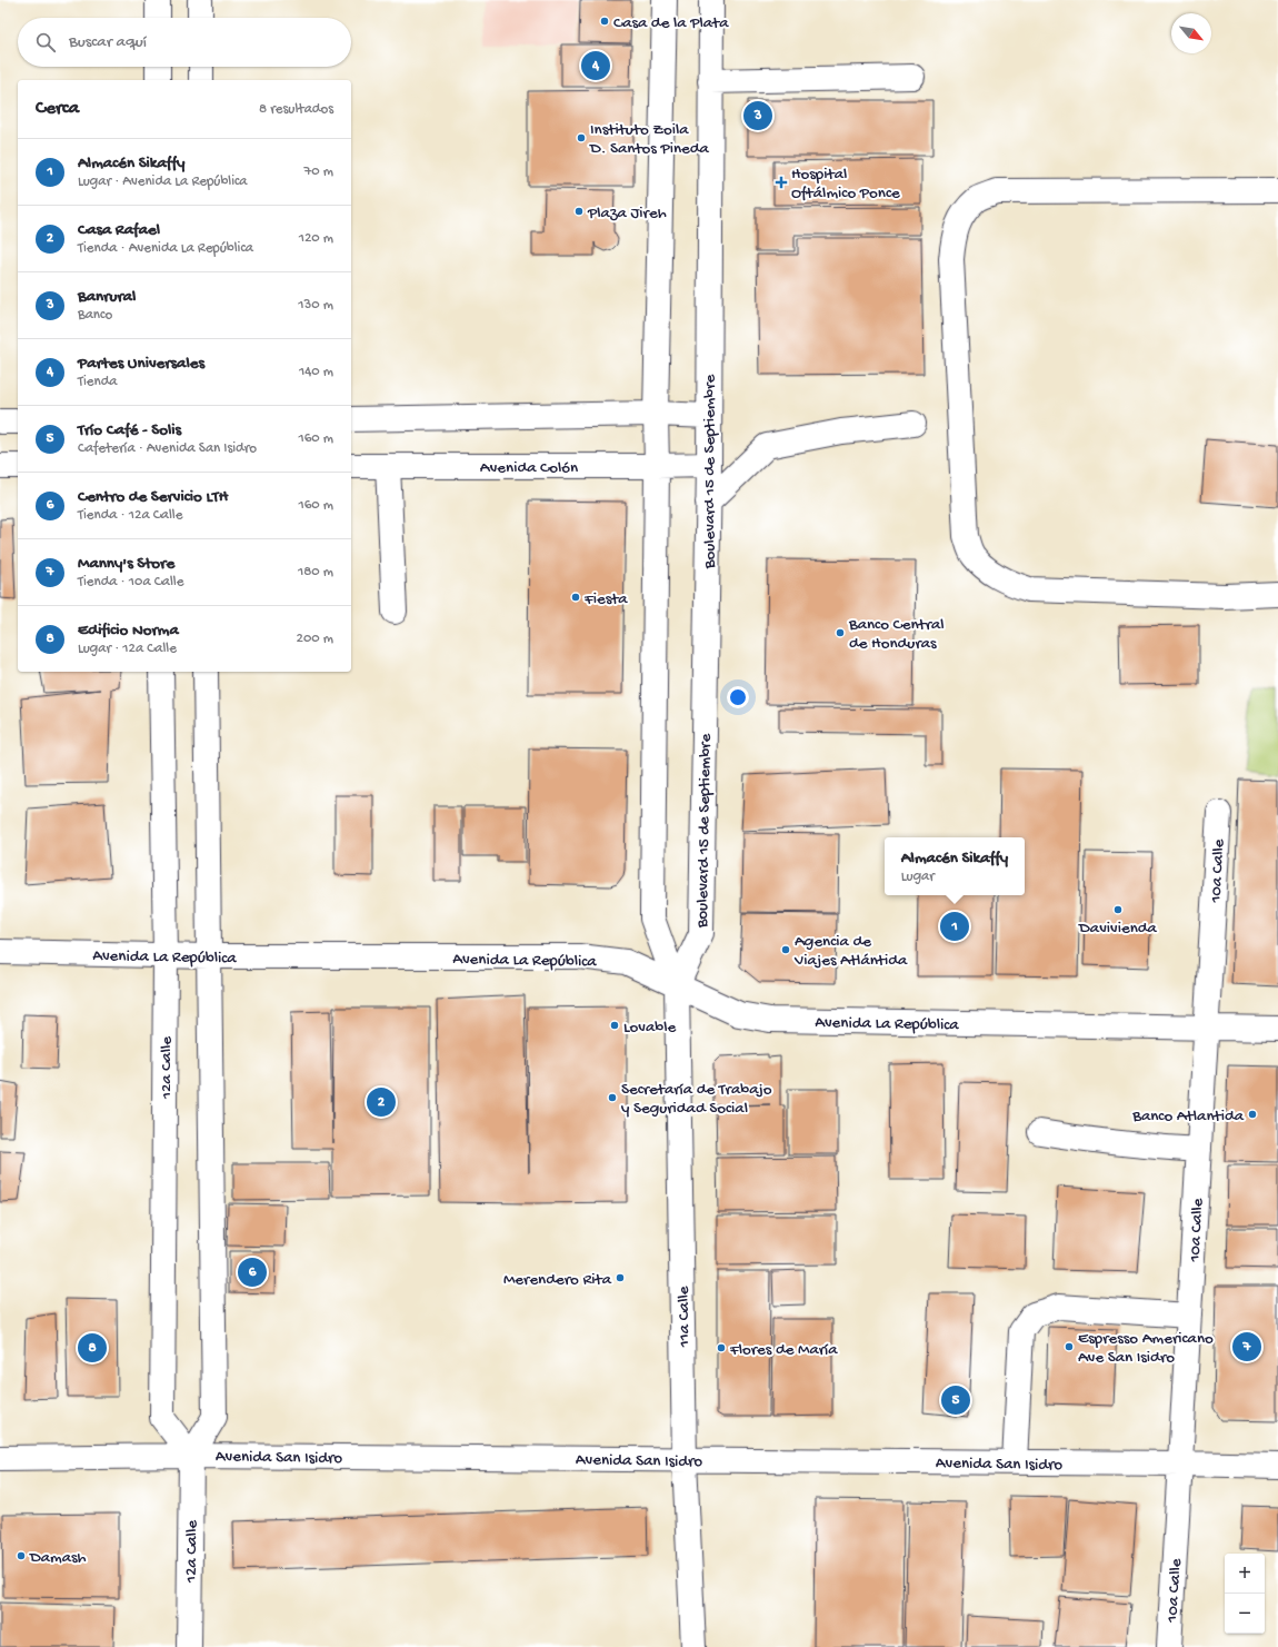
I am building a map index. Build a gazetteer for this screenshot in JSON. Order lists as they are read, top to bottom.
{
  "streets": {
    "street": [
      "Avenida Colón",
      "Boulevard 15 de Septiembre",
      "10a Calle",
      "Avenida La República",
      "12a Calle",
      "11a Calle",
      "Avenida San Isidro"
    ]
  },
  "crossings": [
    ["Avenida Colón", "Boulevard 15 de Septiembre"],
    ["Boulevard 15 de Septiembre", "Avenida La República"],
    ["Boulevard 15 de Septiembre", "11a Calle"],
    ["10a Calle", "Avenida La República"],
    ["10a Calle", "Avenida San Isidro"],
    ["Avenida La República", "12a Calle"],
    ["Avenida La República", "11a Calle"],
    ["12a Calle", "Avenida San Isidro"],
    ["11a Calle", "Avenida San Isidro"]
  ],
  "places": {
    "other": [
      "Casa de la Plata",
      "Instituto Zoila D. Santos Pineda",
      "Plaza Jireh",
      "Fiesta",
      "Banco Central de Honduras",
      "Davivienda",
      "Agencia de Viajes Atlántida",
      "Lovable",
      "Secretaría de Trabajo y Seguridad Social",
      "Banco Atlantida",
      "Merendero Rita",
      "Espresso Americano Ave San Isidro",
      "Flores de María",
      "Damash"
    ],
    "health": ["Hospital Oftálmico Ponce"]
  },
  "north": "bottom right",
  "page": {
    "search": "Buscar aquí",
    "pins": [
      "4",
      "3",
      "1",
      "2",
      "6",
      "7",
      "8",
      "5"
    ],
    "heading": ["Cerca", "8 resultados"],
    "list": [
      {
        "mark": "1",
        "name": "Almacén Sikaffy",
        "note": "Lugar · Avenida La República",
        "value": "70 m"
      },
      {
        "mark": "2",
        "name": "Casa Rafael",
        "note": "Tienda · Avenida La República",
        "value": "120 m"
      },
      {
        "mark": "3",
        "name": "Banrural",
        "note": "Banco",
        "value": "130 m"
      },
      {
        "mark": "4",
        "name": "Partes Universales",
        "note": "Tienda",
        "value": "140 m"
      },
      {
        "mark": "5",
        "name": "Trío Café - Solis",
        "note": "Cafetería · Avenida San Isidro",
        "value": "160 m"
      },
      {
        "mark": "6",
        "name": "Centro de Servicio LTH",
        "note": "Tienda · 12a Calle",
        "value": "160 m"
      },
      {
        "mark": "7",
        "name": "Manny's Store",
        "note": "Tienda · 10a Calle",
        "value": "180 m"
      },
      {
        "mark": "8",
        "name": "Edificio Norma",
        "note": "Lugar · 12a Calle",
        "value": "200 m"
      }
    ],
    "popup": ["Almacén Sikaffy", "Lugar"],
    "map_buttons": ["+", "−"]
  }
}
